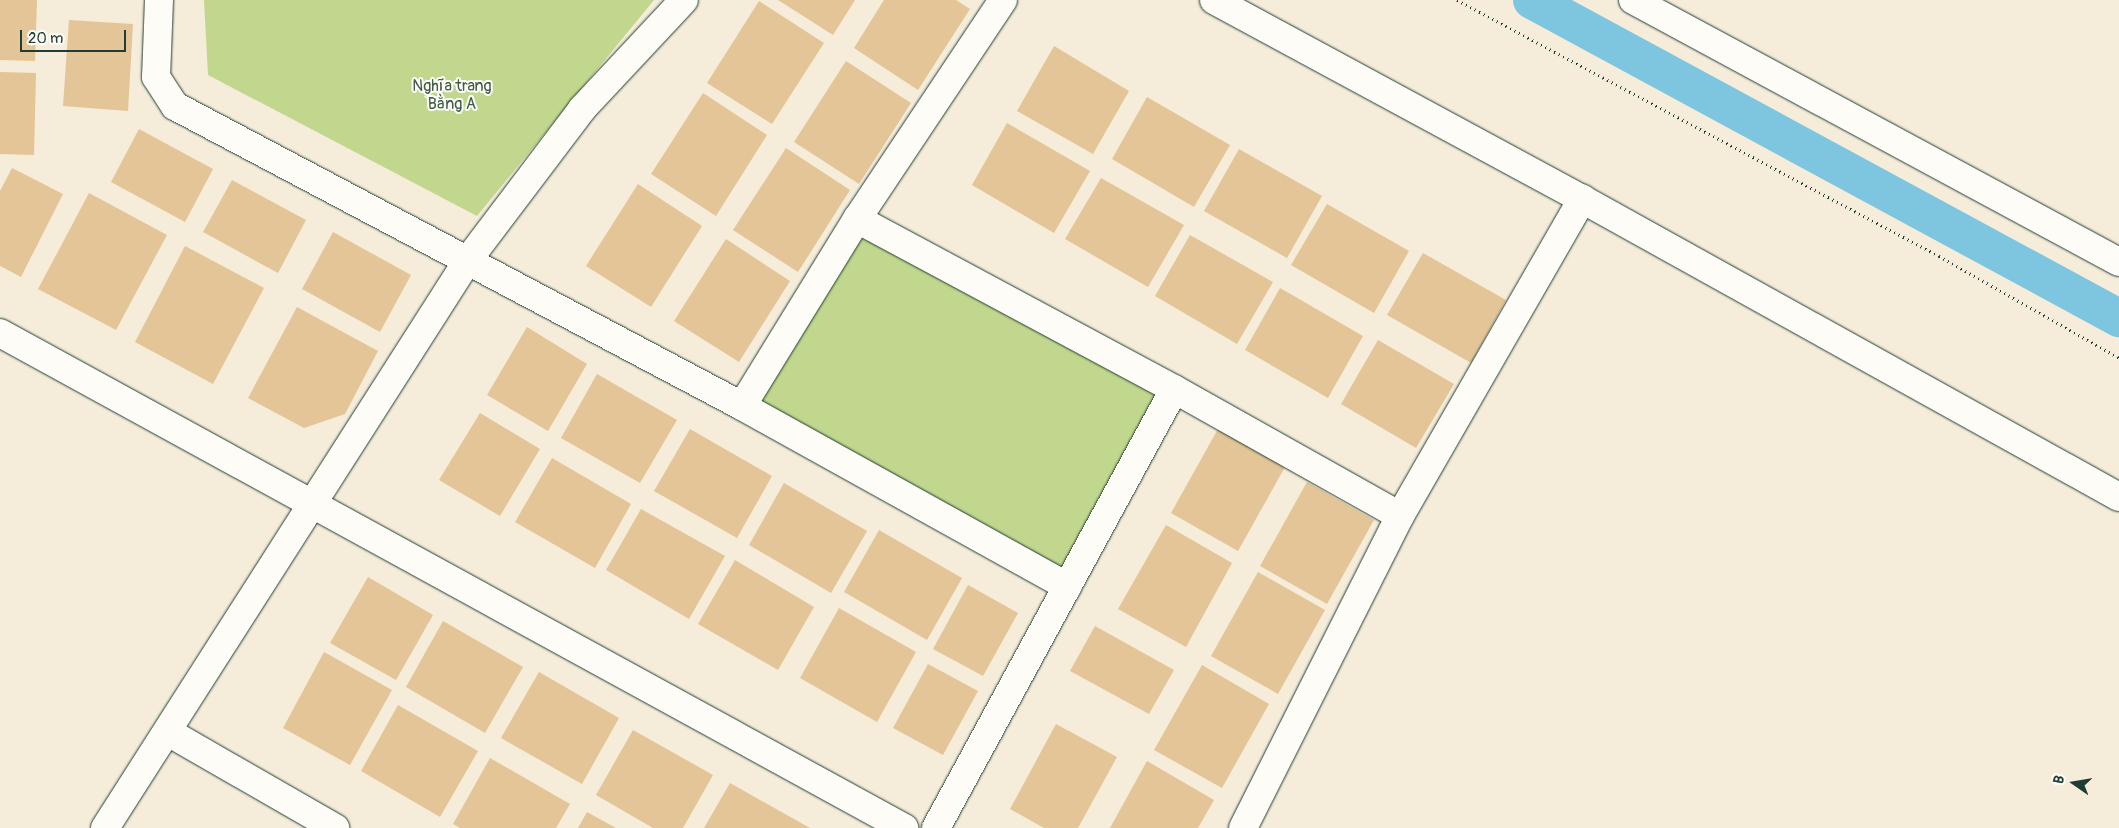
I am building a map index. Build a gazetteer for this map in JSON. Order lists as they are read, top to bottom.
{
  "parks": ["Nghĩa trang Bằng A"],
  "scale_bar": "20 m",
  "north": "left"
}
